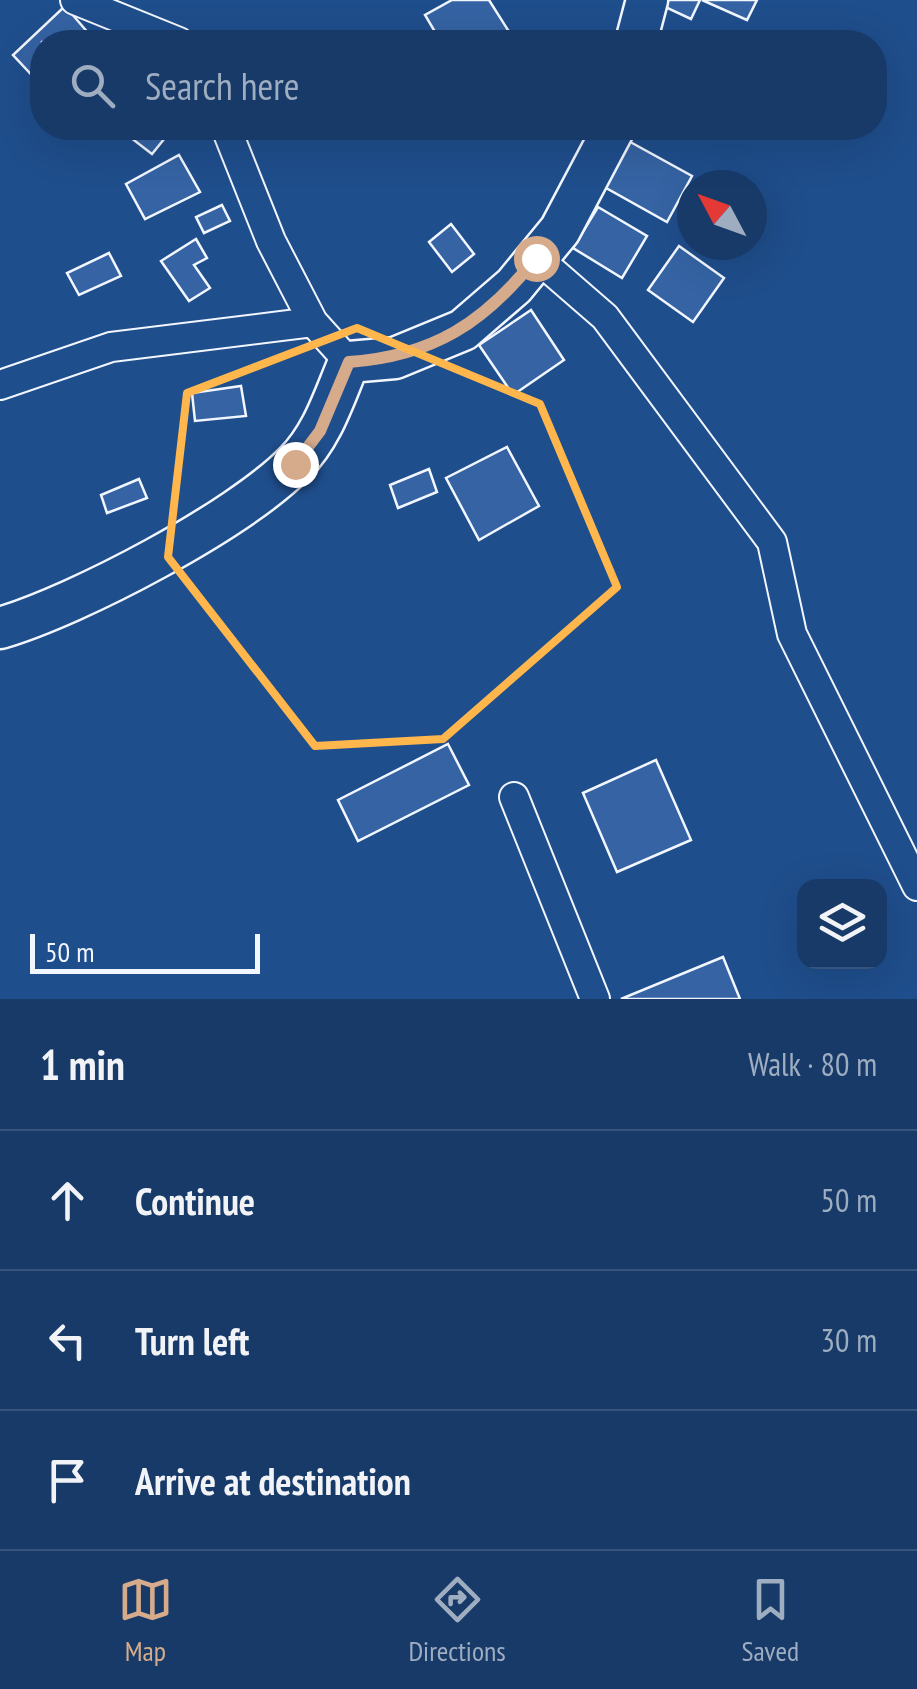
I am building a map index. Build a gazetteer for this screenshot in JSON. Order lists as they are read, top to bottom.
{
  "scale_bar": "50 m",
  "north": "top left",
  "page": {
    "search": "Search here",
    "scale": "50 m",
    "heading": ["1 min", "Walk · 80 m"],
    "list": [
      ["Continue", "50 m"],
      ["Turn left", "30 m"],
      "Arrive at destination"
    ],
    "nav": ["Map", "Directions", "Saved"]
  }
}
